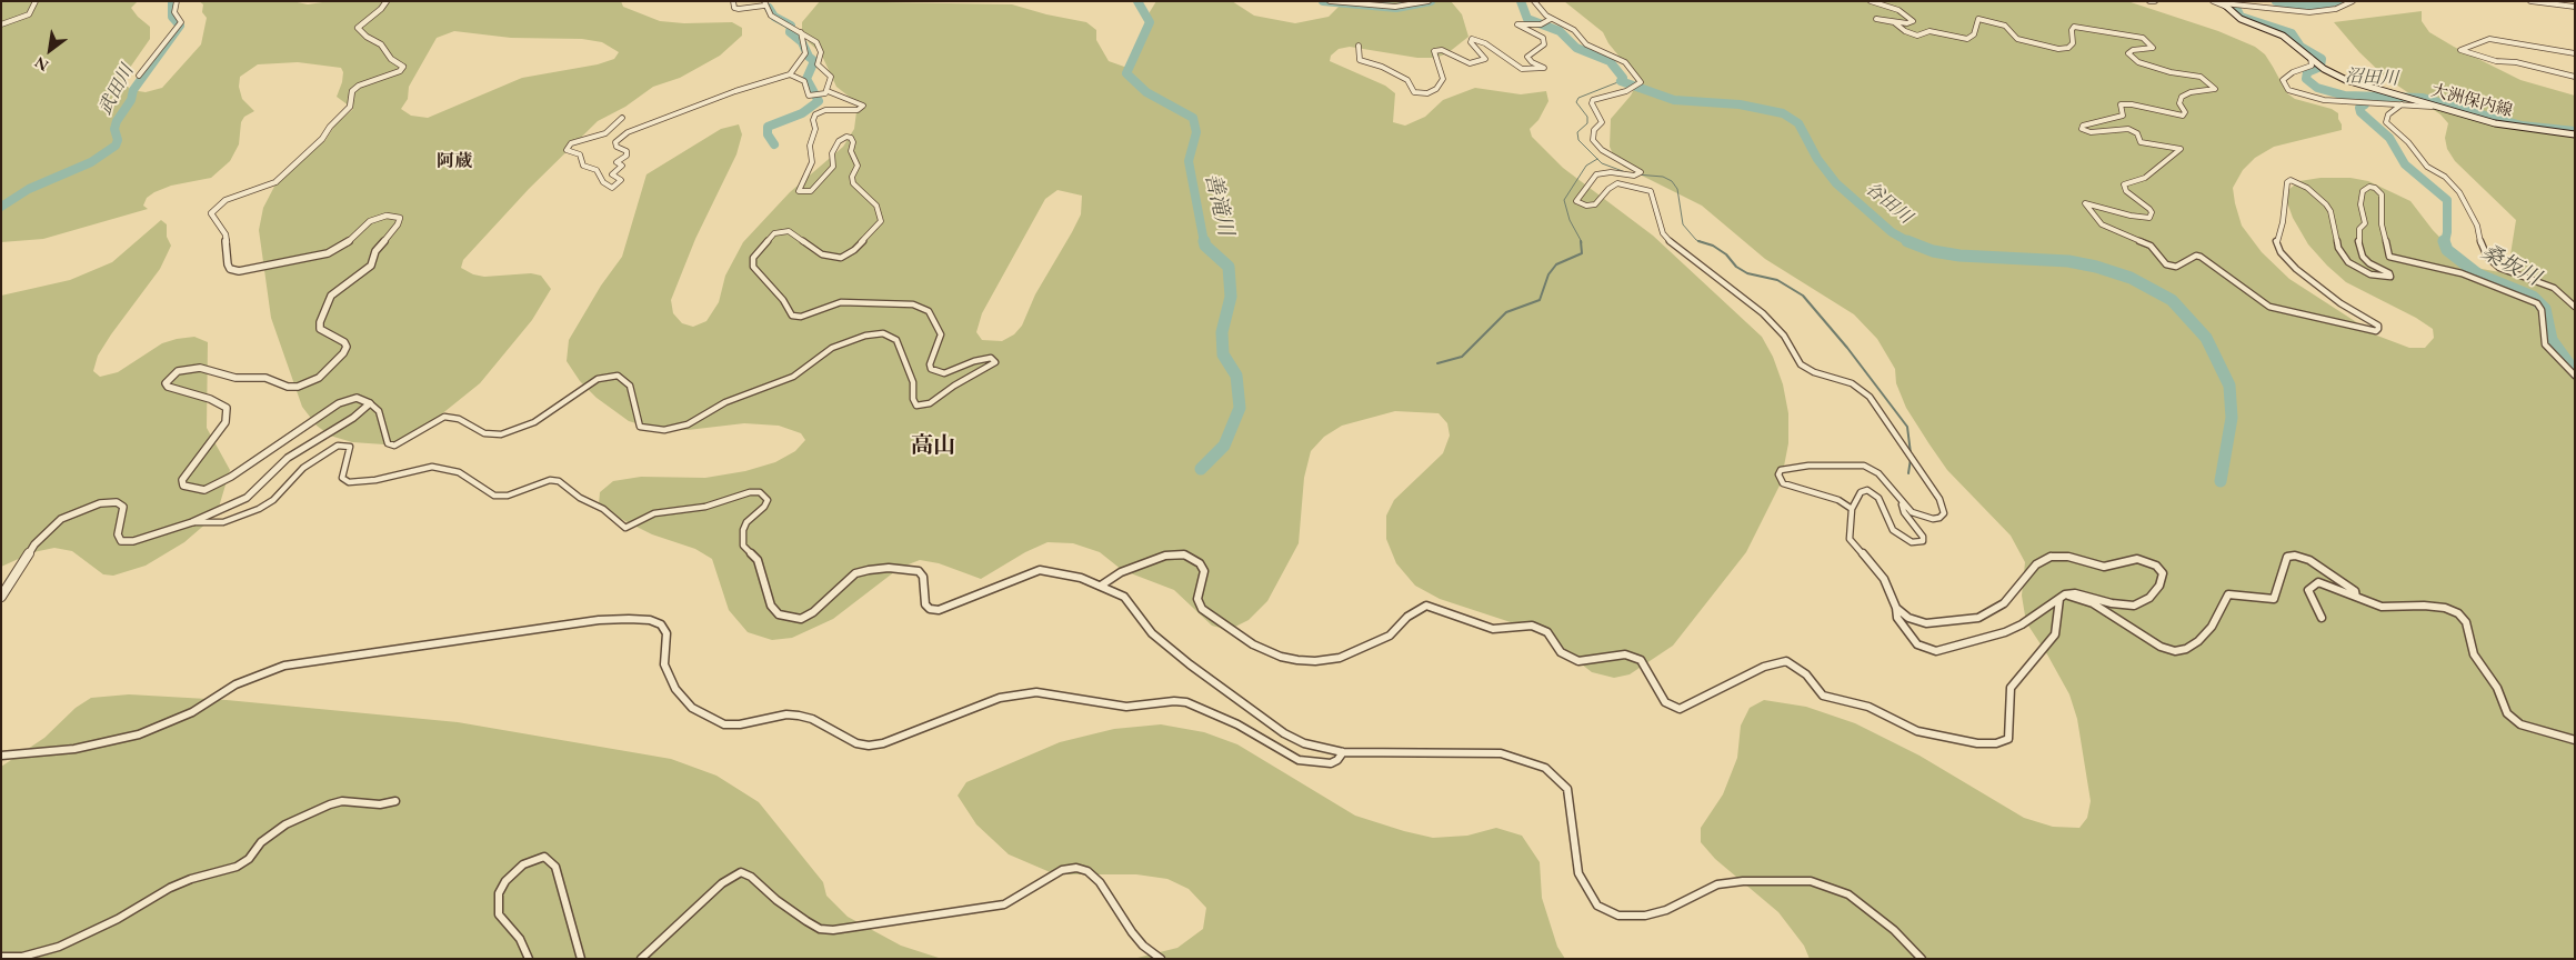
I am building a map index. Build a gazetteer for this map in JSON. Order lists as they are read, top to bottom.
{
  "streets": {
    "main road": ["大洲保内線"]
  },
  "districts": ["阿蔵", "高山"],
  "water": [
    "沼田川",
    "武田川",
    "谷田川",
    "善滝川",
    "桑坂川"
  ],
  "north": "bottom left"
}
